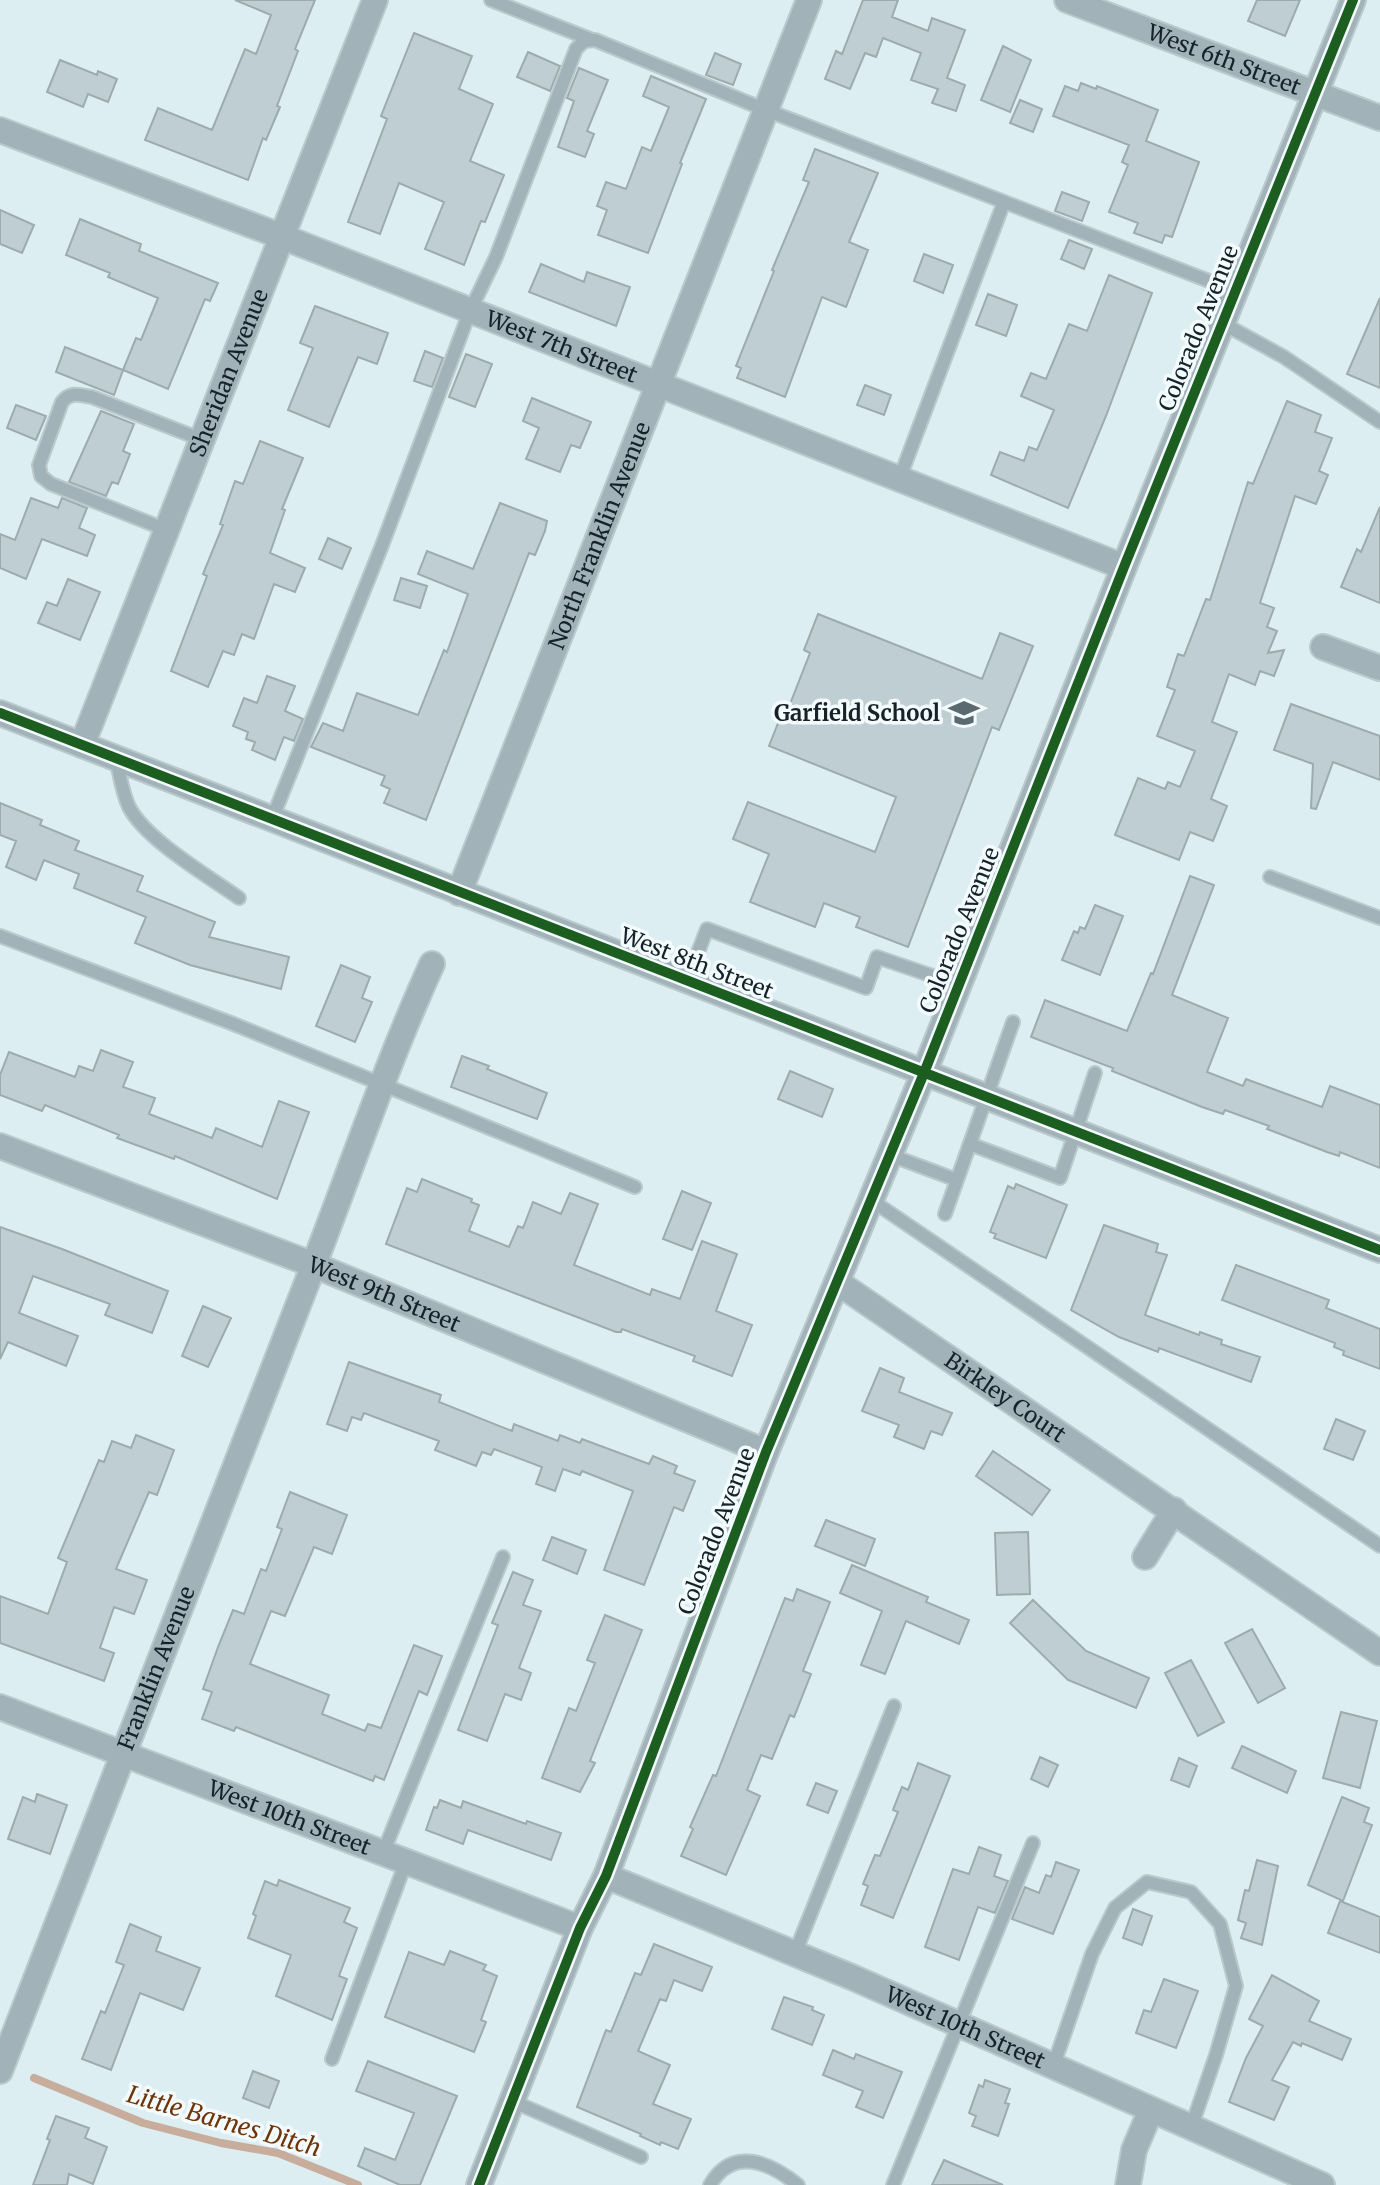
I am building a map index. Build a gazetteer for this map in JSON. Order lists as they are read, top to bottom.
{
  "streets": {
    "street": [
      "West 6th Street",
      "Colorado Avenue",
      "West 7th Street",
      "Sheridan Avenue",
      "North Franklin Avenue",
      "West 8th Street",
      "West 9th Street",
      "Birkley Court",
      "Franklin Avenue",
      "West 10th Street"
    ]
  },
  "crossings": [
    ["West 6th Street", "Colorado Avenue"],
    ["Colorado Avenue", "West 7th Street"],
    ["Colorado Avenue", "West 8th Street"],
    ["Colorado Avenue", "West 9th Street"],
    ["Colorado Avenue", "Birkley Court"],
    ["Colorado Avenue", "West 10th Street"],
    ["West 7th Street", "Sheridan Avenue"],
    ["West 7th Street", "North Franklin Avenue"],
    ["Sheridan Avenue", "West 8th Street"],
    ["North Franklin Avenue", "West 8th Street"],
    ["West 9th Street", "Franklin Avenue"],
    ["Franklin Avenue", "West 10th Street"]
  ],
  "water": ["Little Barnes Ditch"],
  "places": {
    "school or university": ["Garfield School"]
  }
}
